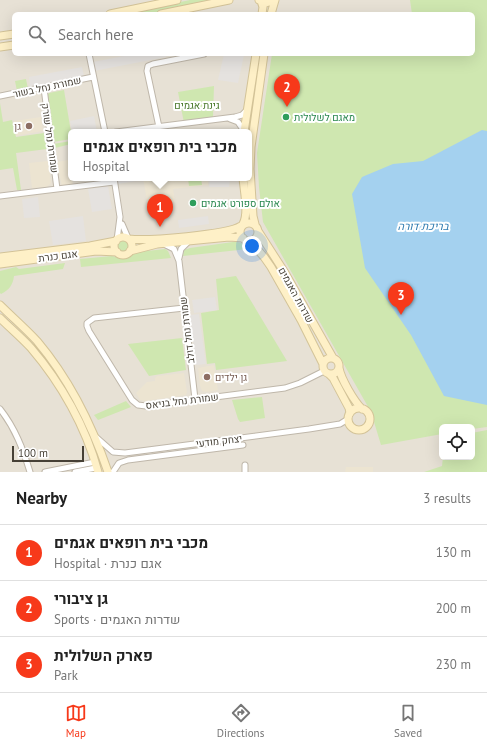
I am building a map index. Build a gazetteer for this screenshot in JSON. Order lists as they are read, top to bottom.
{
  "streets": {
    "street": [
      "שמורת נחל בשור",
      "שמורת נחל שורק",
      "אגם כנרת",
      "שדרות האגמים",
      "שמורת נחל דולב",
      "שמורת נחל בניאס",
      "יצחק מודעי"
    ]
  },
  "crossings": [
    ["שמורת נחל בשור", "שמורת נחל שורק"],
    ["שדרות האגמים", "שמורת נחל בניאס"],
    ["שדרות האגמים", "יצחק מודעי"],
    ["שמורת נחל דולב", "שמורת נחל בניאס"]
  ],
  "water": ["בריכת דורה"],
  "parks": ["גינת אגמים"],
  "places": [
    "מאגם לשלולית",
    "גן",
    "אולם ספורט אגמים",
    "גן ילדים"
  ],
  "scale_bar": "100 m",
  "page": {
    "search": "Search here",
    "pins": ["2", "1", "3"],
    "popup": ["מכבי בית רופאים אגמים", "Hospital"],
    "scale": "100 m",
    "heading": ["Nearby", "3 results"],
    "list": [
      {
        "mark": "1",
        "name": "מכבי בית רופאים אגמים",
        "note": "Hospital · אגם כנרת",
        "value": "130 m"
      },
      {
        "mark": "2",
        "name": "גן ציבורי",
        "note": "Sports · שדרות האגמים",
        "value": "200 m"
      },
      {
        "mark": "3",
        "name": "פארק השלולית",
        "note": "Park",
        "value": "230 m"
      }
    ],
    "nav": ["Map", "Directions", "Saved"]
  }
}
